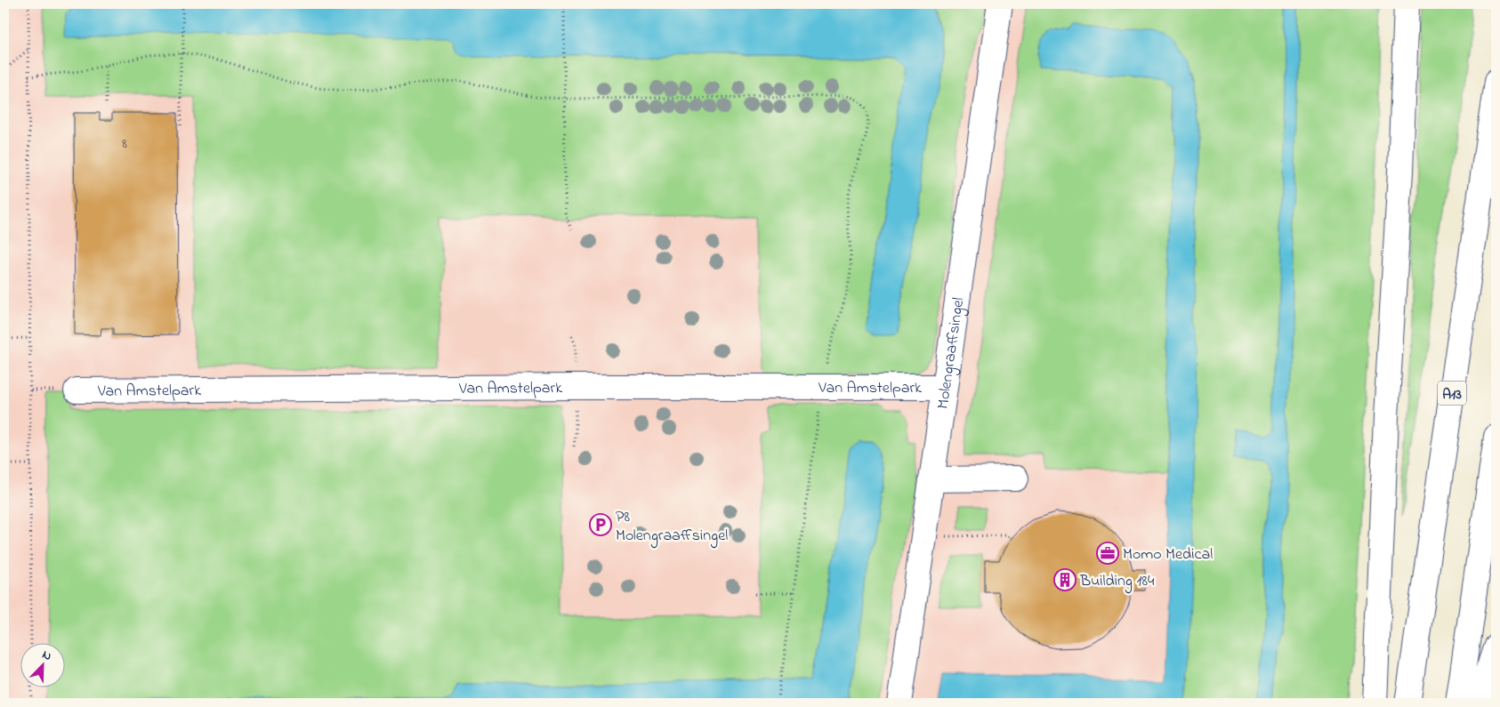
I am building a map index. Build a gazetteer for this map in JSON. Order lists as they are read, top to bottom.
{
  "streets": {
    "main road": ["Molengraaffsingel", "Van Amstelpark", "A13"]
  },
  "crossings": [
    ["Molengraaffsingel", "Van Amstelpark"]
  ],
  "places": {
    "parking": ["P8 Molengraaffsingel"],
    "office": ["Momo Medical"],
    "building": ["Building 184"]
  },
  "house_numbers": ["8"],
  "north": "top right"
}
